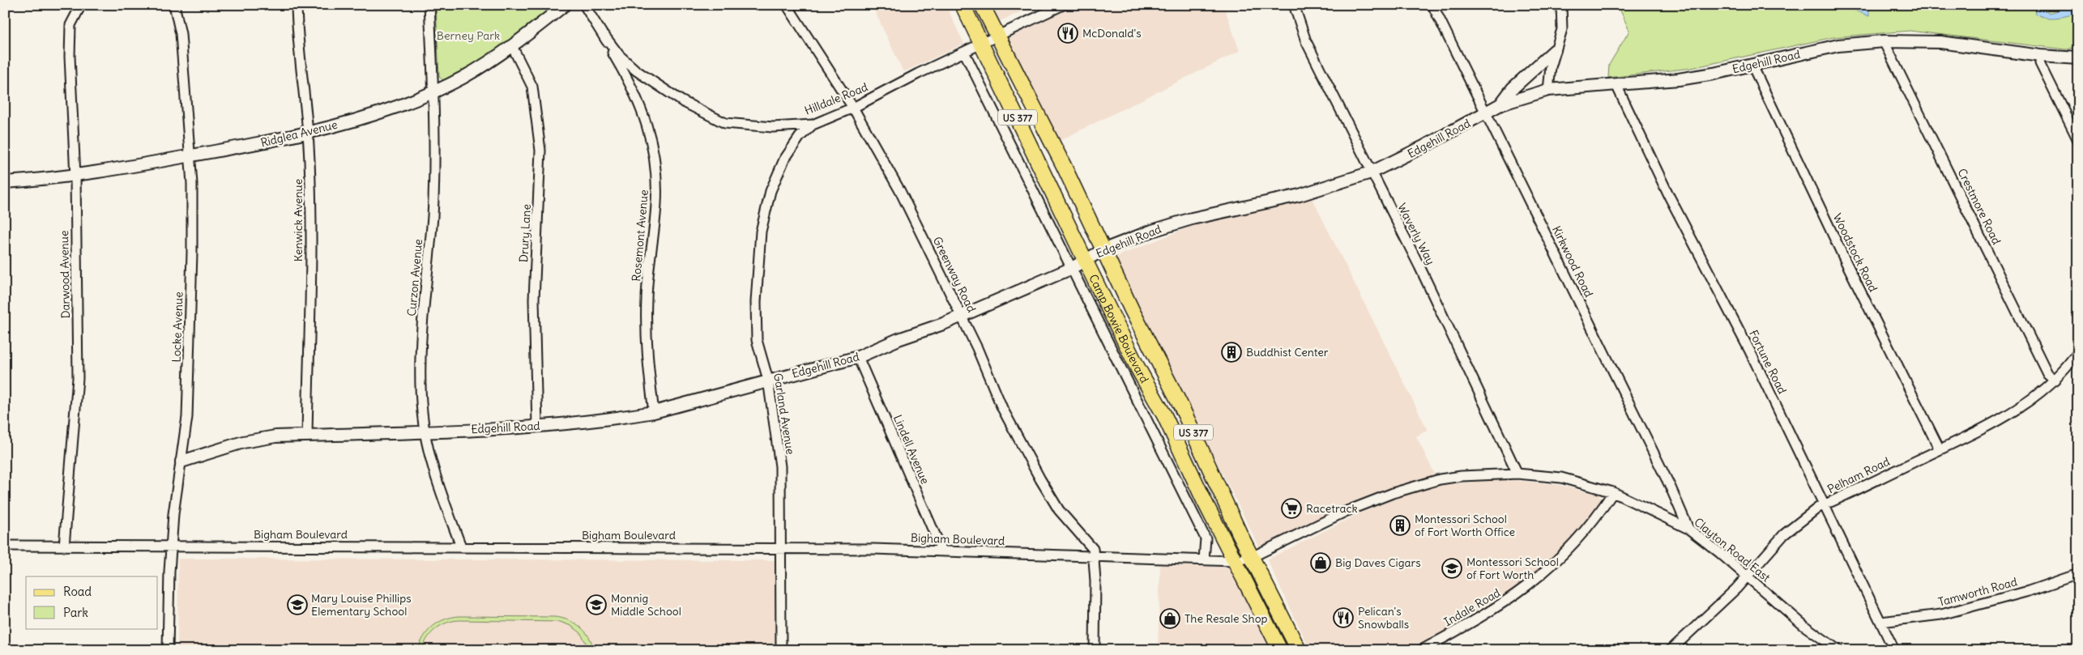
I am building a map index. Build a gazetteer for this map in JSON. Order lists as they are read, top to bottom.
{
  "streets": {
    "main road": ["US 377", "Camp Bowie Boulevard"],
    "street": [
      "Edgehill Road",
      "Hilldale Road",
      "Ridglea Avenue",
      "Crestmore Road",
      "Kenwick Avenue",
      "Drury Lane",
      "Waverly Way",
      "Rosemont Avenue",
      "Woodstock Road",
      "Kirkwood Road",
      "Darwood Avenue",
      "Greenway Road",
      "Curzon Avenue",
      "Locke Avenue",
      "Fortune Road",
      "Garland Avenue",
      "Lindell Avenue",
      "Pelham Road",
      "Bigham Boulevard",
      "Clayton Road East",
      "Tamworth Road",
      "Indale Road"
    ]
  },
  "crossings": [
    ["Edgehill Road", "Crestmore Road"],
    ["Edgehill Road", "Kenwick Avenue"],
    ["Edgehill Road", "Drury Lane"],
    ["Edgehill Road", "Waverly Way"],
    ["Edgehill Road", "Rosemont Avenue"],
    ["Edgehill Road", "Woodstock Road"],
    ["Edgehill Road", "Kirkwood Road"],
    ["Edgehill Road", "Greenway Road"],
    ["Edgehill Road", "Curzon Avenue"],
    ["Edgehill Road", "Locke Avenue"],
    ["Edgehill Road", "Camp Bowie Boulevard"],
    ["Edgehill Road", "Fortune Road"],
    ["Edgehill Road", "Garland Avenue"],
    ["Edgehill Road", "Lindell Avenue"],
    ["Hilldale Road", "Rosemont Avenue"],
    ["Hilldale Road", "Greenway Road"],
    ["Hilldale Road", "Camp Bowie Boulevard"],
    ["Hilldale Road", "Garland Avenue"],
    ["Ridglea Avenue", "Kenwick Avenue"],
    ["Ridglea Avenue", "Drury Lane"],
    ["Ridglea Avenue", "Darwood Avenue"],
    ["Ridglea Avenue", "Curzon Avenue"],
    ["Ridglea Avenue", "Locke Avenue"],
    ["Crestmore Road", "Pelham Road"],
    ["Waverly Way", "Clayton Road East"],
    ["Woodstock Road", "Pelham Road"],
    ["Kirkwood Road", "Clayton Road East"],
    ["Darwood Avenue", "Bigham Boulevard"],
    ["Greenway Road", "Bigham Boulevard"],
    ["Curzon Avenue", "Bigham Boulevard"],
    ["Locke Avenue", "Bigham Boulevard"],
    ["Camp Bowie Boulevard", "Bigham Boulevard"],
    ["Camp Bowie Boulevard", "Clayton Road East"],
    ["Fortune Road", "Pelham Road"],
    ["Fortune Road", "Tamworth Road"],
    ["Garland Avenue", "Bigham Boulevard"],
    ["Lindell Avenue", "Bigham Boulevard"],
    ["Pelham Road", "Clayton Road East"],
    ["Bigham Boulevard", "Clayton Road East"],
    ["Clayton Road East", "Indale Road"]
  ],
  "parks": ["Berney Park"],
  "places": {
    "restaurant": ["McDonald's", "Pelican's Snowballs"],
    "building": ["Buddhist Center", "Montessori School of Fort Worth Office"],
    "supermarket": ["Racetrack"],
    "shop": ["Big Daves Cigars", "The Resale Shop"],
    "school or university": ["Montessori School of Fort Worth", "Mary Louise Phillips Elementary School", "Monnig Middle School"]
  },
  "legend": ["Road", "Park"]
}
